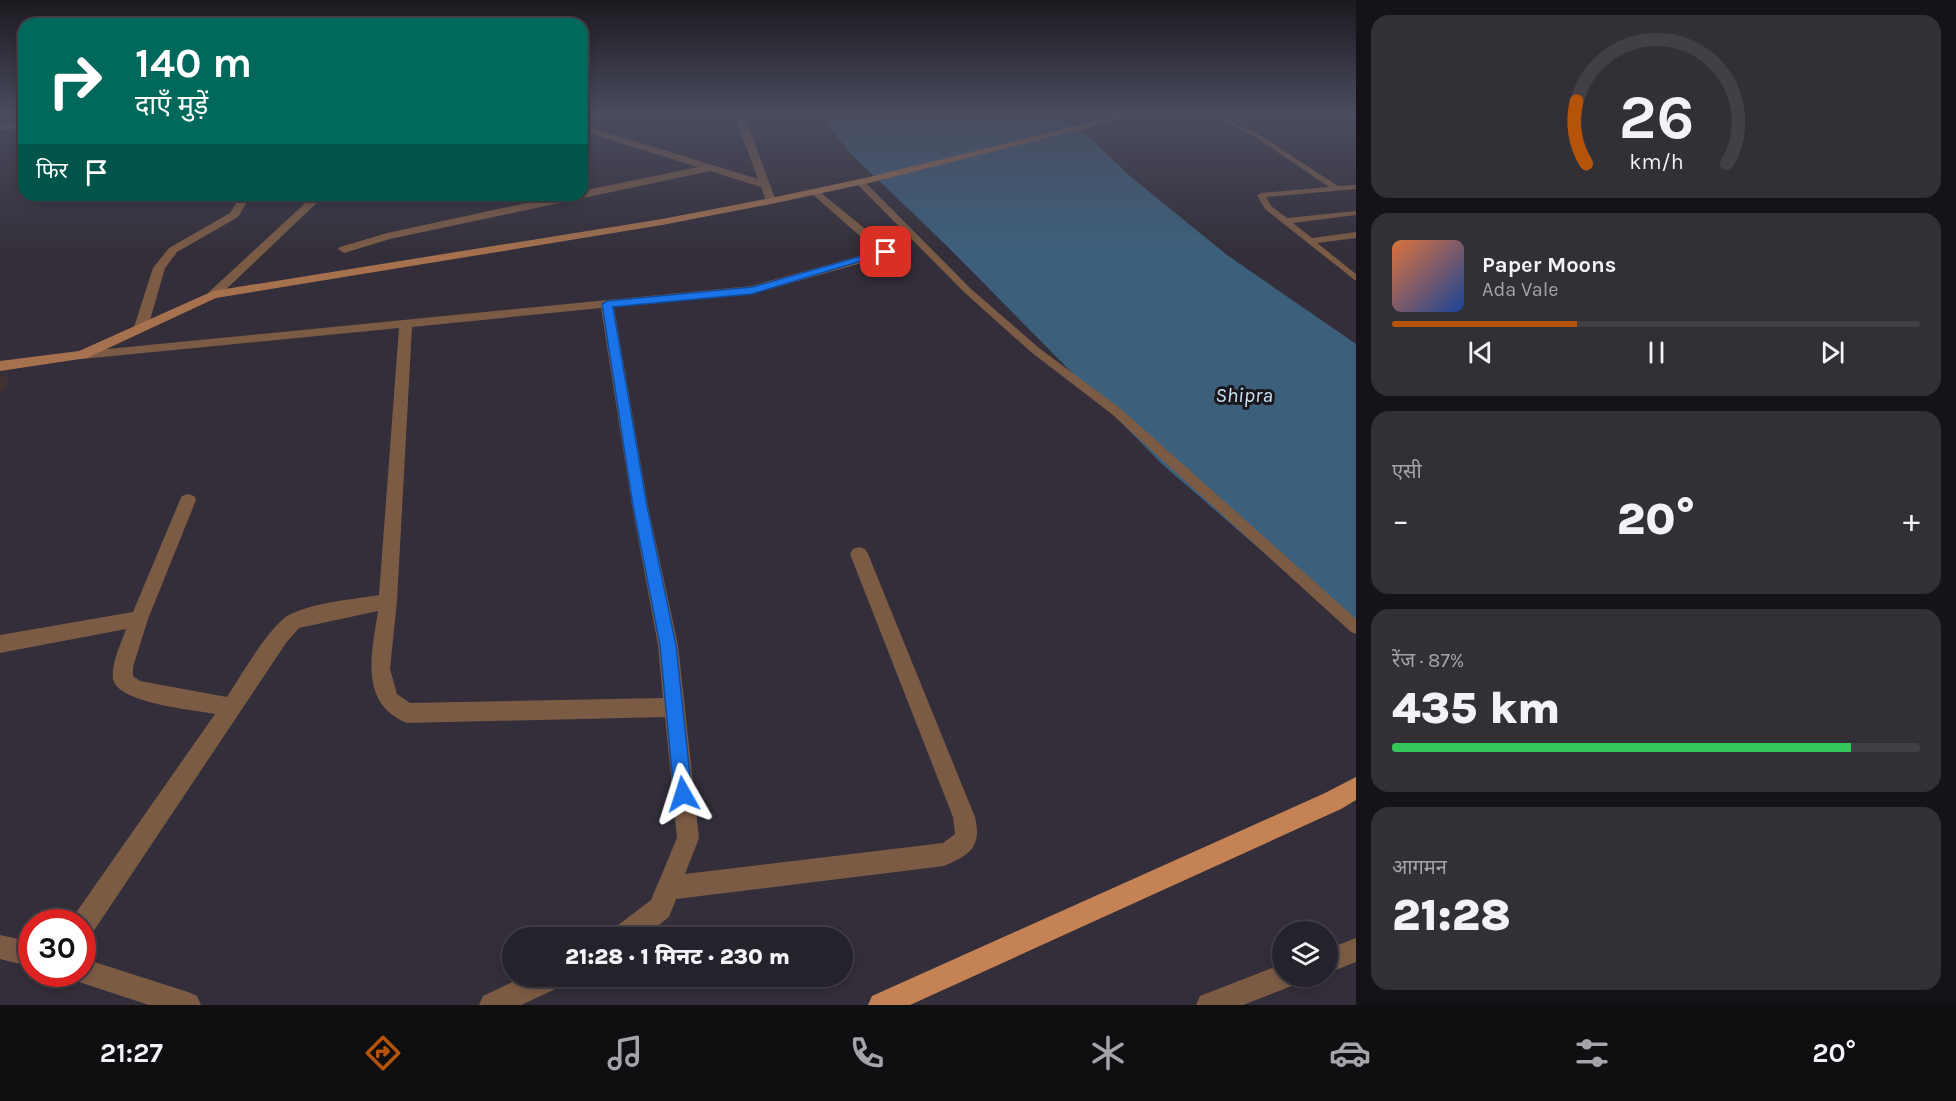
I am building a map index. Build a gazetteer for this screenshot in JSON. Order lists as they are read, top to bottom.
{
  "water": ["Shipra"],
  "page": {
    "turn": ["140 m", "दाएँ मुड़ें"],
    "then": "फिर",
    "song": ["Paper Moons", "Ada Vale"],
    "tile": [
      "एसी",
      ["रेंज · 87%", "435 km"],
      ["आगमन", "21:28"]
    ],
    "heat": ["−", "20°", "+"],
    "limit": "30",
    "trip": "21:28 · 1 मिनट · 230 m",
    "tabs": ["21:27", "20°"],
    "gauge": ["26", "km/h"]
  }
}
